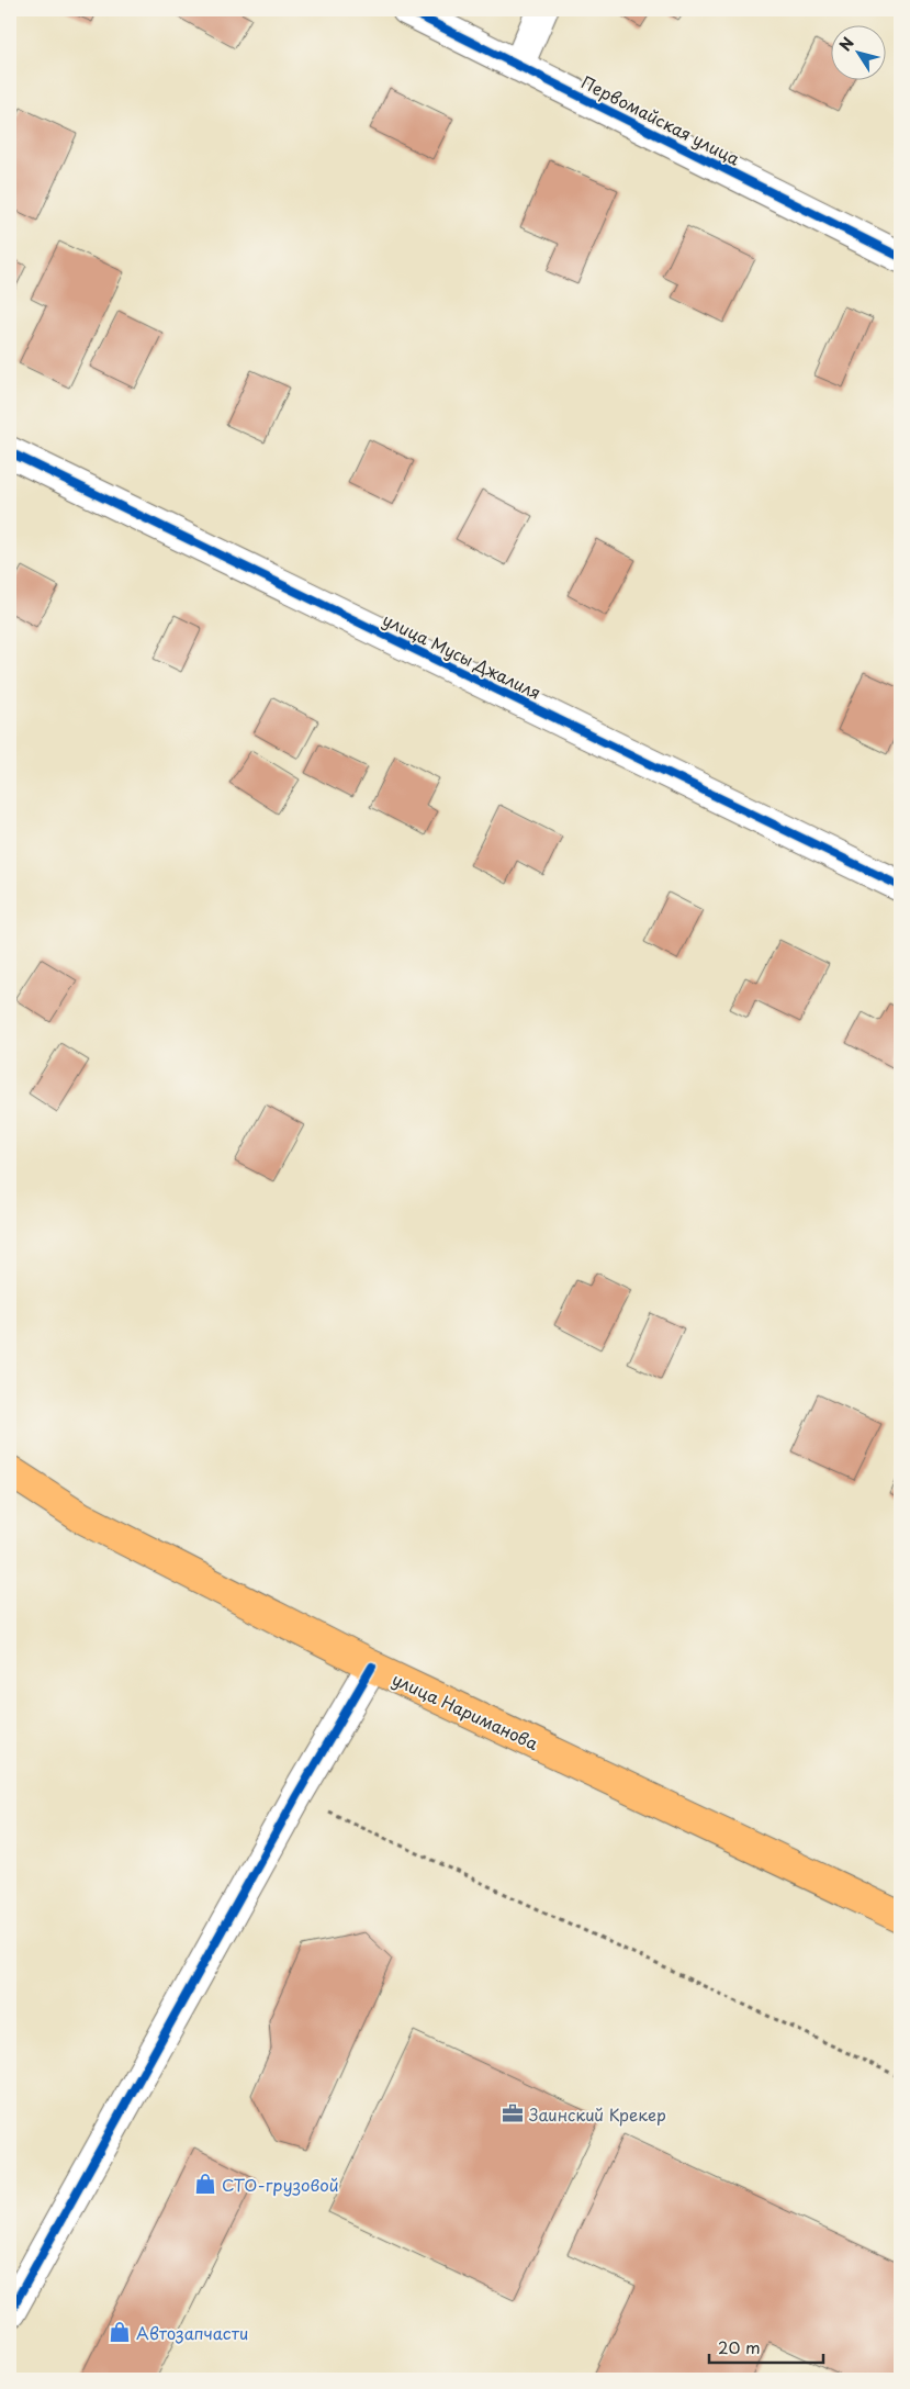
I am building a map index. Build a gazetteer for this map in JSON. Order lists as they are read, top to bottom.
{
  "streets": {
    "main road": ["улица Нариманова"],
    "street": ["Первомайская улица", "улица Мусы Джалиля"]
  },
  "places": {
    "office": ["Заинский Крекер"],
    "shop": ["СТО-грузовой", "Автозапчасти"]
  },
  "scale_bar": "20 m",
  "north": "top left"
}
